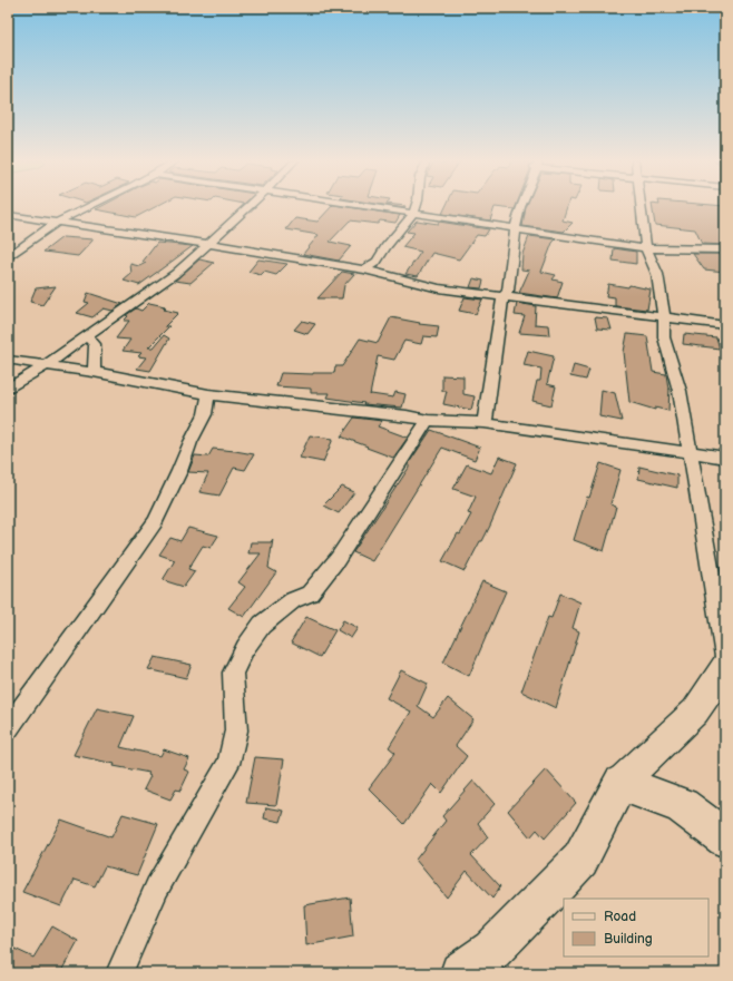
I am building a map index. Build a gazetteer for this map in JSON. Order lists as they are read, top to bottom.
{
  "legend": ["Road", "Building"]
}
